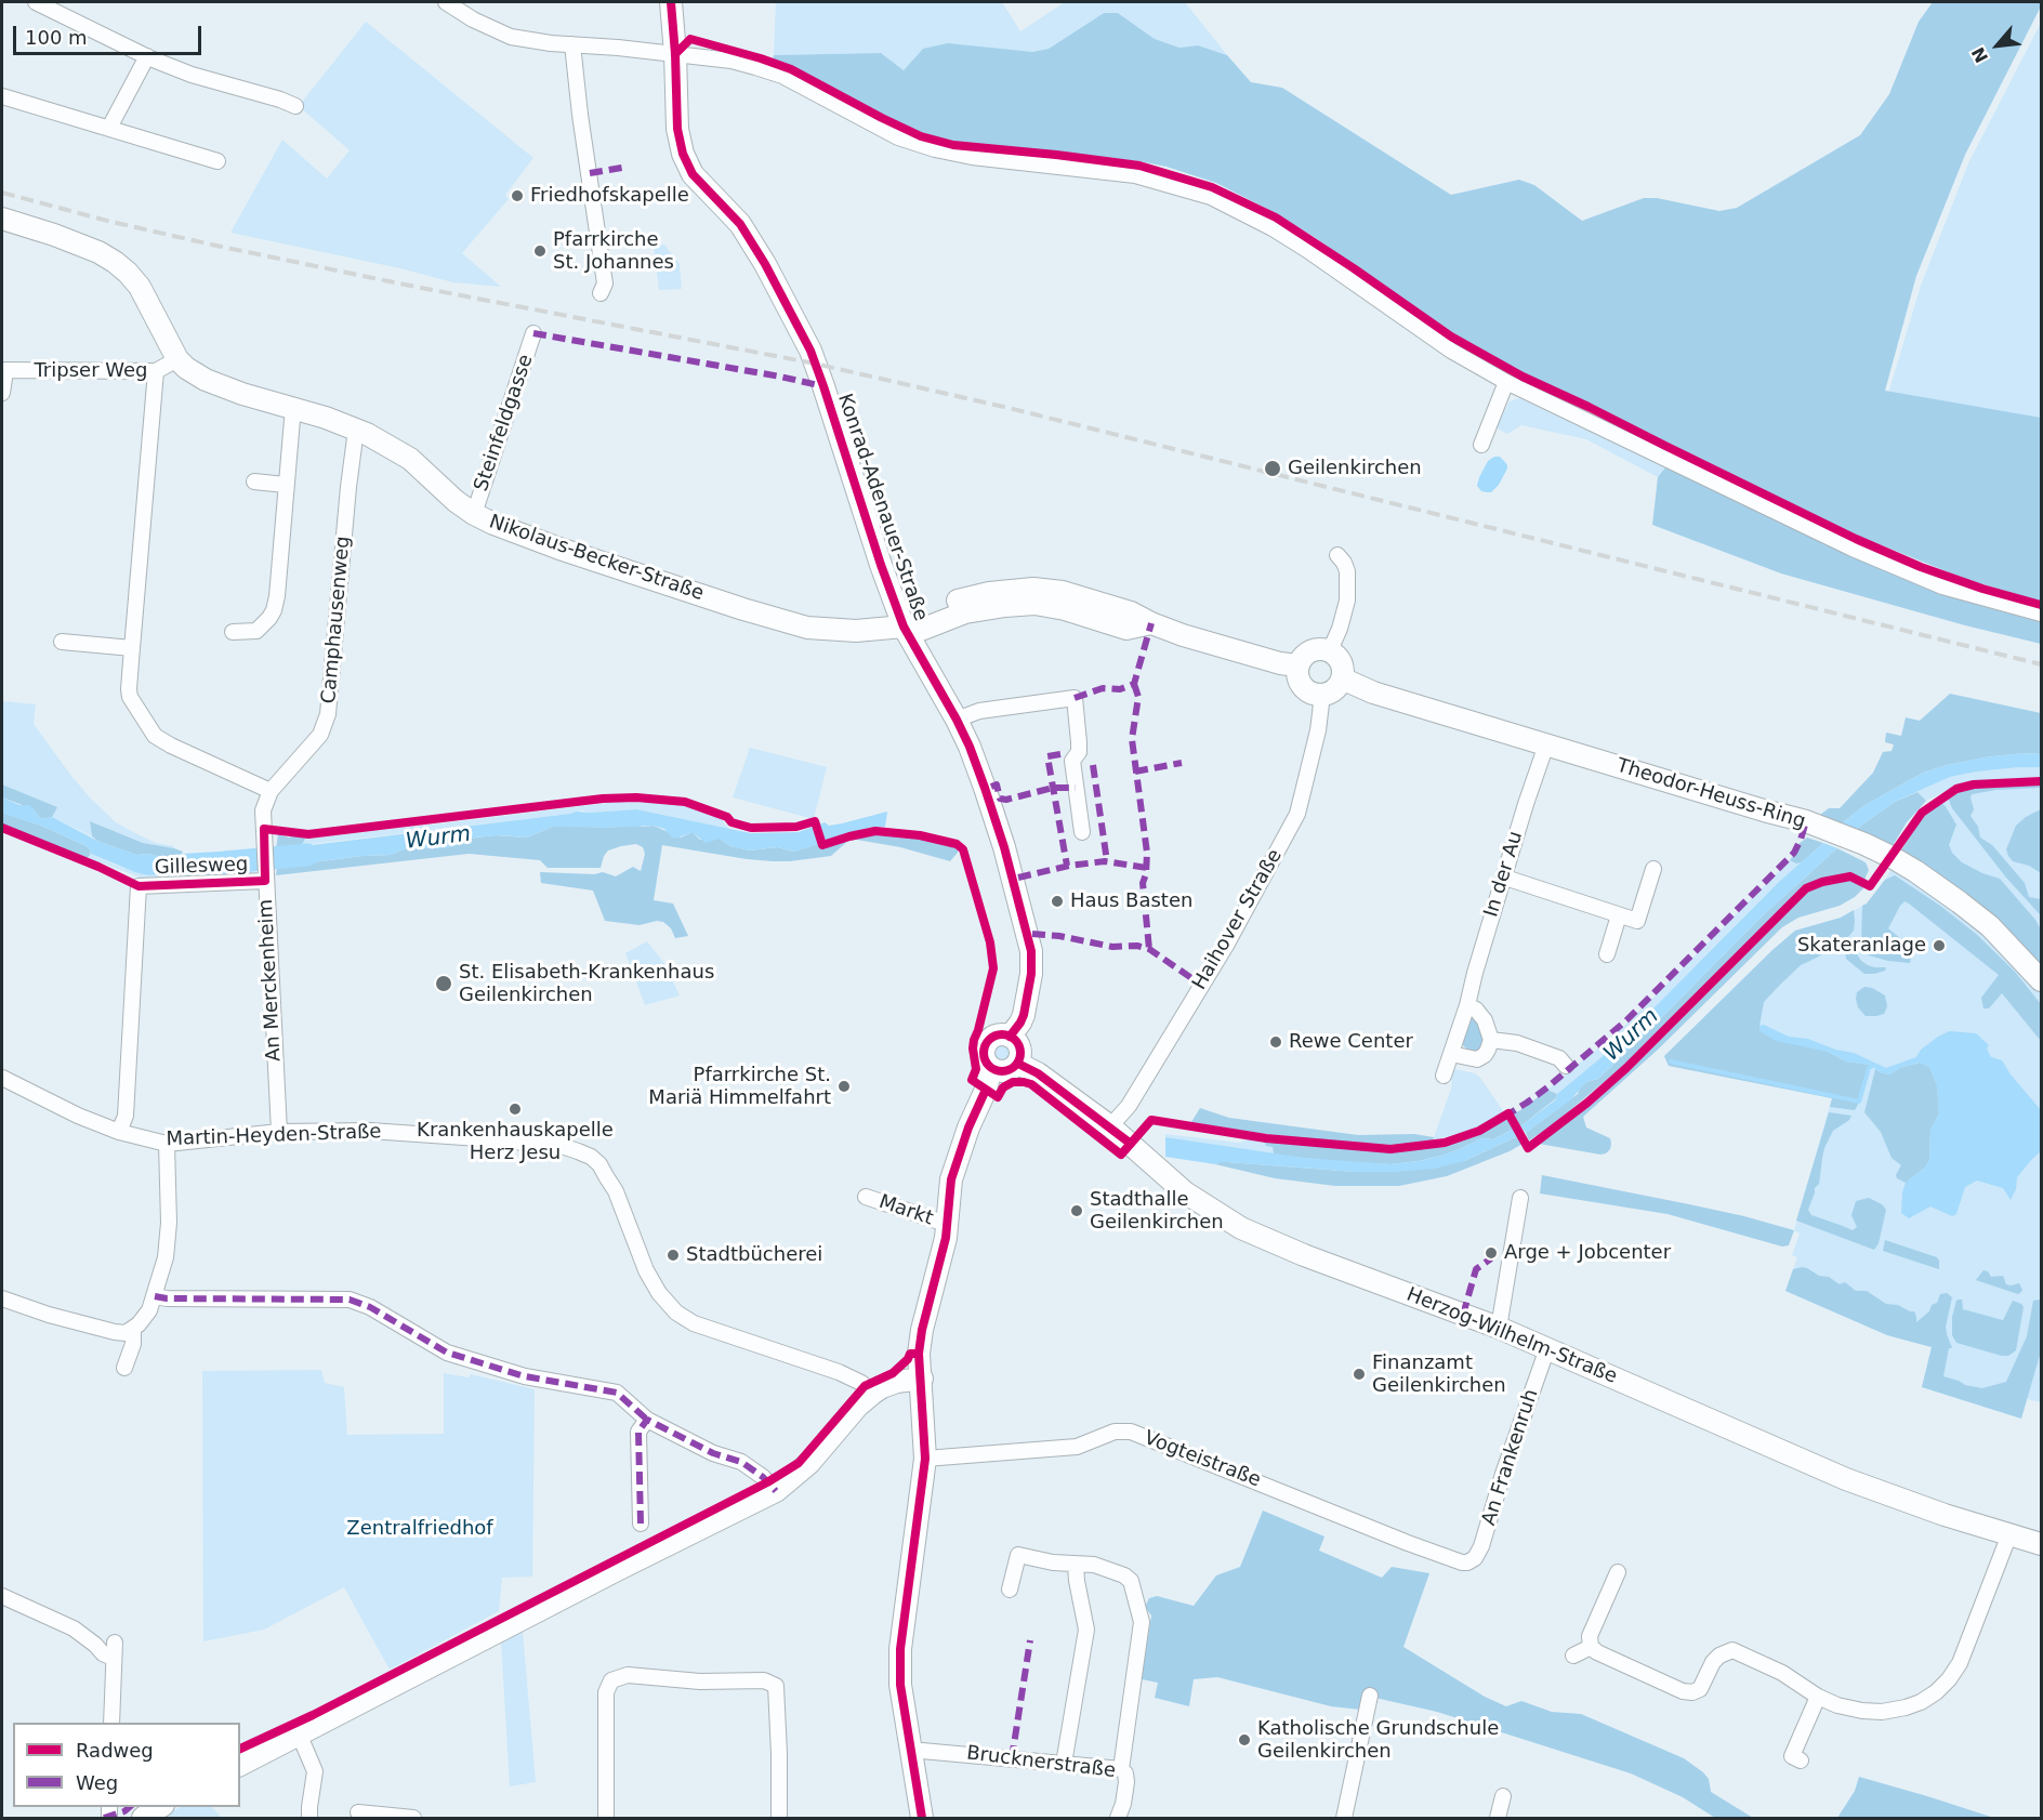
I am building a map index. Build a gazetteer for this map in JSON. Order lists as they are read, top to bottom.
{
  "streets": {
    "street": [
      "Tripser Weg",
      "Steinfeldgasse",
      "Konrad-Adenauer-Straße",
      "Nikolaus-Becker-Straße",
      "Camphausenweg",
      "Theodor-Heuss-Ring",
      "Gillesweg",
      "In der Au",
      "Haihover Straße",
      "An Merckenheim",
      "Martin-Heyden-Straße",
      "Markt",
      "Herzog-Wilhelm-Straße",
      "An Frankenruh",
      "Vogteistraße",
      "Brucknerstraße"
    ]
  },
  "crossings": [
    ["Tripser Weg", "Nikolaus-Becker-Straße"],
    ["Steinfeldgasse", "Nikolaus-Becker-Straße"],
    ["Konrad-Adenauer-Straße", "Nikolaus-Becker-Straße"],
    ["Konrad-Adenauer-Straße", "Herzog-Wilhelm-Straße"],
    ["Nikolaus-Becker-Straße", "Camphausenweg"],
    ["Camphausenweg", "An Merckenheim"],
    ["Theodor-Heuss-Ring", "In der Au"],
    ["Theodor-Heuss-Ring", "Haihover Straße"],
    ["Gillesweg", "An Merckenheim"],
    ["Gillesweg", "Martin-Heyden-Straße"],
    ["Haihover Straße", "Herzog-Wilhelm-Straße"],
    ["An Merckenheim", "Martin-Heyden-Straße"],
    ["Herzog-Wilhelm-Straße", "An Frankenruh"],
    ["An Frankenruh", "Vogteistraße"]
  ],
  "water": ["Wurm"],
  "parks": ["Zentralfriedhof"],
  "places": [
    "Friedhofskapelle",
    "Pfarrkirche St. Johannes",
    "Geilenkirchen",
    "Haus Basten",
    "Skateranlage",
    "St. Elisabeth-Krankenhaus Geilenkirchen",
    "Rewe Center",
    "Pfarrkirche St. Mariä Himmelfahrt",
    "Krankenhauskapelle Herz Jesu",
    "Stadthalle Geilenkirchen",
    "Arge + Jobcenter",
    "Stadtbücherei",
    "Finanzamt Geilenkirchen",
    "Katholische Grundschule Geilenkirchen"
  ],
  "legend": ["Radweg", "Weg"],
  "scale_bar": "100 m",
  "north": "bottom left"
}
